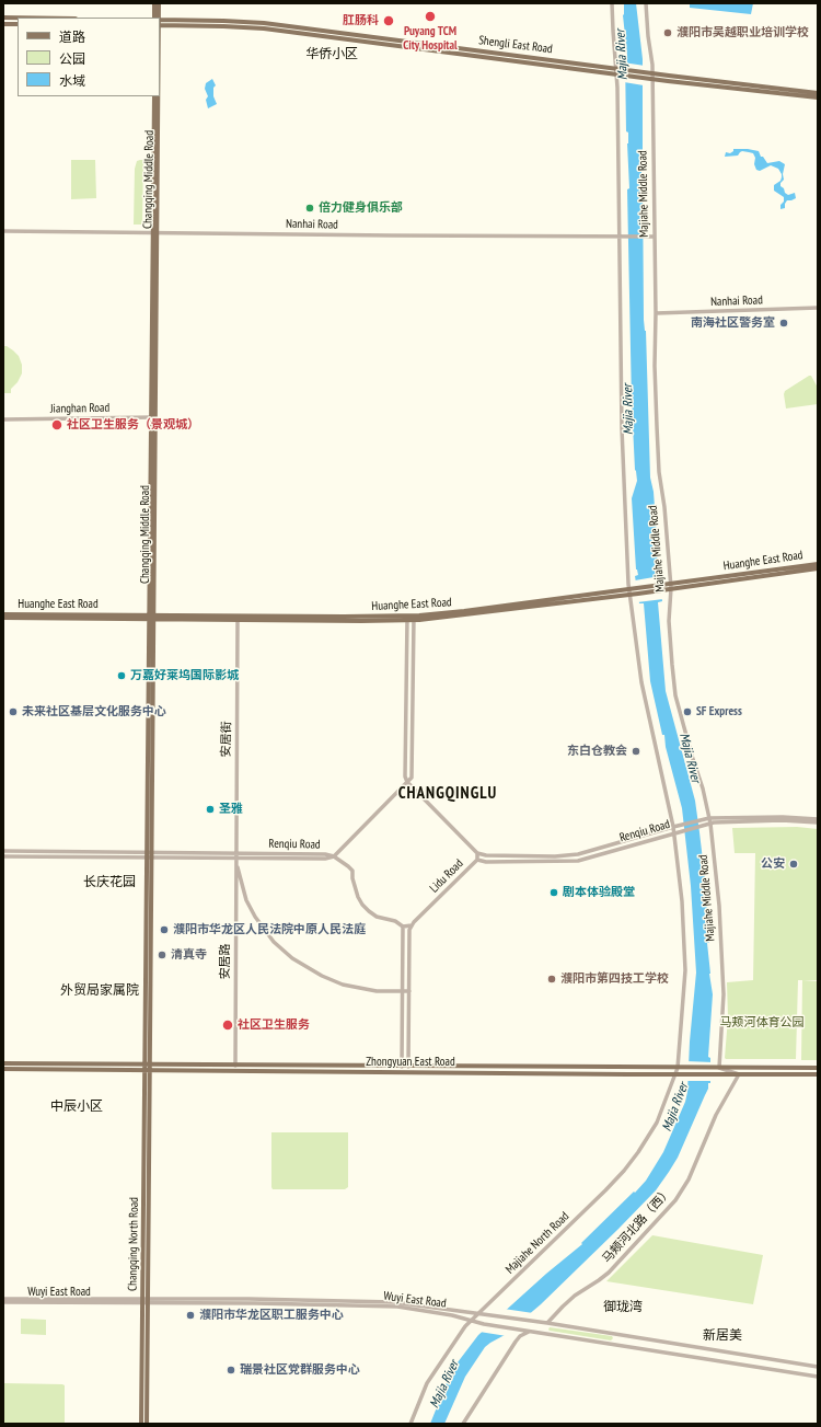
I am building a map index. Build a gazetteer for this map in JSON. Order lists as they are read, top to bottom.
{
  "streets": {
    "main road": [
      "Shengli East Road",
      "Changqing Middle Road",
      "Huanghe East Road",
      "Zhongyuan East Road",
      "Changqing North Road"
    ],
    "street": [
      "Majiahe Middle Road",
      "Nanhai Road",
      "Jianghan Road",
      "安居街",
      "Renqiu Road",
      "Lidu Road",
      "安居路",
      "马颊河北路（西）",
      "Majiahe North Road",
      "Wuyi East Road"
    ]
  },
  "crossings": [
    ["Shengli East Road", "Majiahe Middle Road"],
    ["Changqing Middle Road", "Nanhai Road"],
    ["Changqing Middle Road", "Jianghan Road"],
    ["Changqing Middle Road", "Huanghe East Road"],
    ["Changqing Middle Road", "Renqiu Road"],
    ["Changqing Middle Road", "Zhongyuan East Road"],
    ["Changqing Middle Road", "Changqing North Road"],
    ["Majiahe Middle Road", "Nanhai Road"],
    ["Majiahe Middle Road", "Huanghe East Road"],
    ["Majiahe Middle Road", "Renqiu Road"],
    ["Majiahe Middle Road", "Zhongyuan East Road"],
    ["Majiahe Middle Road", "Majiahe North Road"],
    ["Huanghe East Road", "安居街"],
    ["安居街", "Renqiu Road"],
    ["安居街", "安居路"],
    ["Renqiu Road", "Lidu Road"],
    ["Renqiu Road", "安居路"],
    ["安居路", "Zhongyuan East Road"],
    ["Zhongyuan East Road", "马颊河北路（西）"],
    ["Zhongyuan East Road", "Majiahe North Road"],
    ["Zhongyuan East Road", "Changqing North Road"],
    ["马颊河北路（西）", "Wuyi East Road"],
    ["Majiahe North Road", "Wuyi East Road"],
    ["Changqing North Road", "Wuyi East Road"]
  ],
  "districts": [
    "华侨小区",
    "CHANGQINGLU",
    "长庆花园",
    "外贸局家属院",
    "中辰小区",
    "御珑湾",
    "新居美"
  ],
  "water": ["Majia River"],
  "parks": ["马颊河体育公园"],
  "places": [
    "Puyang TCM City Hospital",
    "肛肠科",
    "濮阳市吴越职业培训学校",
    "倍力健身俱乐部",
    "南海社区警务室",
    "社区卫生服务（景观城）",
    "万嘉好莱坞国际影城",
    "未来社区基层文化服务中心",
    "SF Express",
    "东白仓教会",
    "圣雅",
    "公安",
    "剧本体验殿堂",
    "濮阳市华龙区人民法院中原人民法庭",
    "清真寺",
    "濮阳市第四技工学校",
    "社区卫生服务",
    "濮阳市华龙区职工服务中心",
    "瑞景社区党群服务中心"
  ],
  "legend": ["道路", "公园", "水域"]
}
